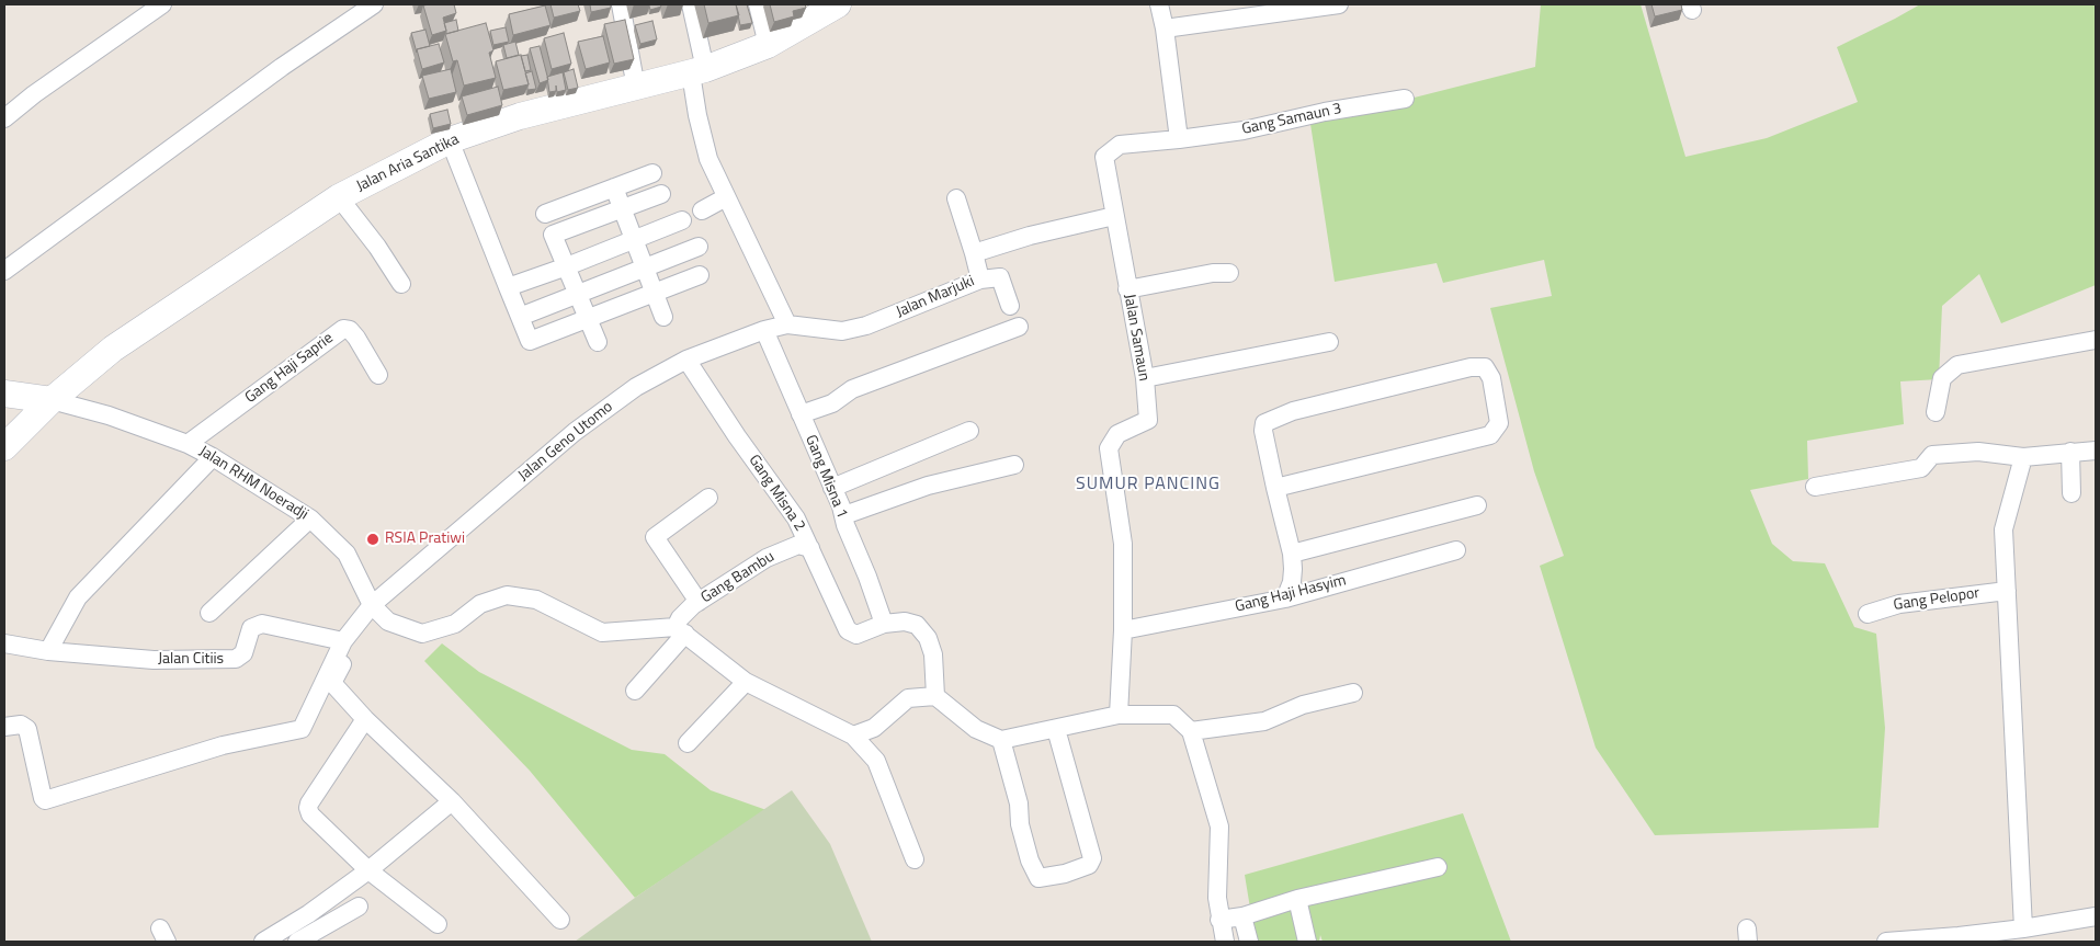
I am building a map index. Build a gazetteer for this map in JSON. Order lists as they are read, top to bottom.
{
  "streets": {
    "street": [
      "Gang Samaun 3",
      "Jalan Aria Santika",
      "Jalan Marjuki",
      "Jalan Samaun",
      "Gang Haji Saprie",
      "Jalan Geno Utomo",
      "Gang Misna 1",
      "Jalan RHM Noeradji",
      "Gang Misna 2",
      "Gang Bambu",
      "Gang Haji Hasyim",
      "Gang Pelopor",
      "Jalan Citiis"
    ]
  },
  "crossings": [
    ["Gang Samaun 3", "Jalan Samaun"],
    ["Jalan Aria Santika", "Jalan RHM Noeradji"],
    ["Jalan Marjuki", "Jalan Samaun"],
    ["Jalan Marjuki", "Jalan Geno Utomo"],
    ["Jalan Samaun", "Gang Haji Hasyim"],
    ["Gang Haji Saprie", "Jalan RHM Noeradji"],
    ["Jalan Geno Utomo", "Gang Misna 1"],
    ["Jalan Geno Utomo", "Jalan RHM Noeradji"],
    ["Jalan Geno Utomo", "Gang Misna 2"],
    ["Gang Misna 1", "Gang Misna 2"],
    ["Jalan RHM Noeradji", "Gang Bambu"],
    ["Gang Misna 2", "Gang Bambu"]
  ],
  "districts": ["SUMUR PANCING"],
  "places": ["RSIA Pratiwi"]
}
